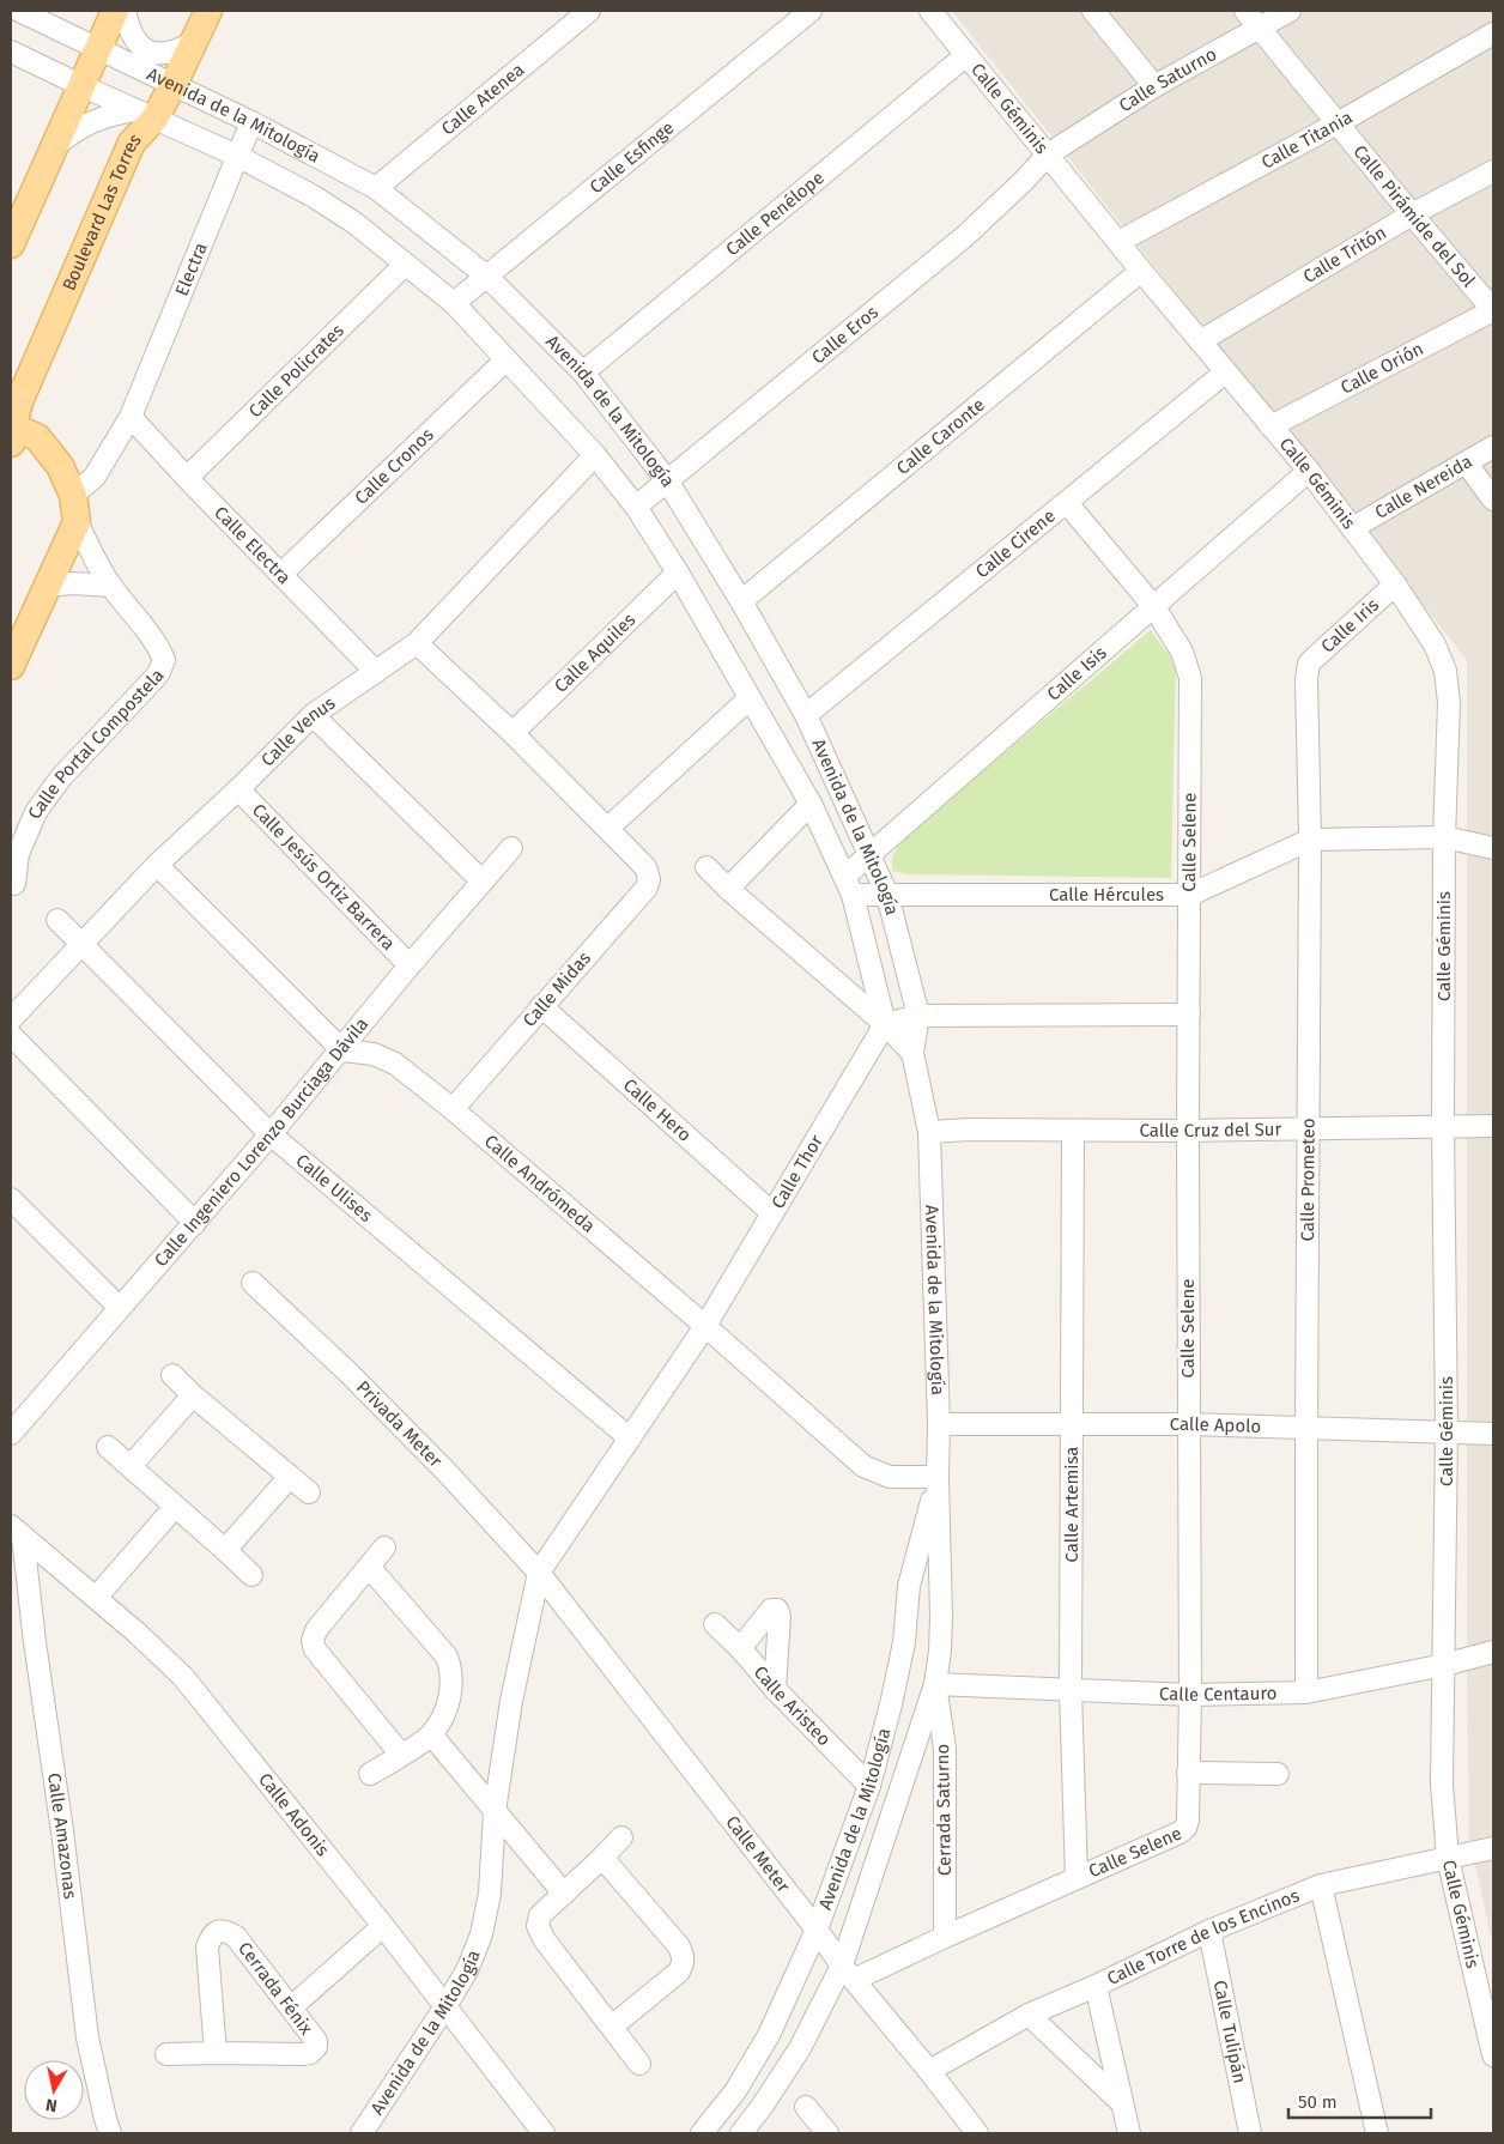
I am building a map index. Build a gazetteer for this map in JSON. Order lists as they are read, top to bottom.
{
  "streets": {
    "main road": ["Boulevard Las Torres"],
    "street": [
      "Calle Saturno",
      "Calle Atenea",
      "Calle Géminis",
      "Avenida de la Mitología",
      "Calle Titania",
      "Calle Esfinge",
      "Calle Penélope",
      "Calle Pirámide del Sol",
      "Calle Tritón",
      "Electra",
      "Calle Eros",
      "Calle Orión",
      "Calle Policrates",
      "Calle Caronte",
      "Calle Cronos",
      "Calle Nereida",
      "Calle Electra",
      "Calle Cirene",
      "Calle Iris",
      "Calle Aquiles",
      "Calle Isis",
      "Calle Venus",
      "Calle Portal Compostela",
      "Calle Selene",
      "Calle Jesús Ortiz Barrera",
      "Calle Hércules",
      "Calle Midas",
      "Calle Hero",
      "Calle Cruz del Sur",
      "Calle Ingeniero Lorenzo Burciaga Dávila",
      "Calle Thor",
      "Calle Prometeo",
      "Calle Andrómeda",
      "Calle Ulises",
      "Privada Meter",
      "Calle Apolo",
      "Calle Artemisa",
      "Calle Centauro",
      "Calle Aristeo",
      "Cerrada Saturno",
      "Calle Adonis",
      "Calle Amazonas",
      "Calle Meter",
      "Calle Torre de los Encinos",
      "Cerrada Fénix",
      "Calle Tulipán"
    ]
  },
  "crossings": [
    ["Calle Saturno", "Calle Géminis"],
    ["Calle Saturno", "Calle Pirámide del Sol"],
    ["Calle Saturno", "Calle Eros"],
    ["Calle Atenea", "Avenida de la Mitología"],
    ["Calle Géminis", "Calle Titania"],
    ["Calle Géminis", "Calle Penélope"],
    ["Calle Géminis", "Calle Tritón"],
    ["Calle Géminis", "Calle Eros"],
    ["Calle Géminis", "Calle Orión"],
    ["Calle Géminis", "Calle Caronte"],
    ["Calle Géminis", "Calle Nereida"],
    ["Calle Géminis", "Calle Cirene"],
    ["Calle Géminis", "Calle Iris"],
    ["Calle Géminis", "Calle Isis"],
    ["Calle Géminis", "Calle Hércules"],
    ["Calle Géminis", "Calle Cruz del Sur"],
    ["Calle Géminis", "Calle Apolo"],
    ["Calle Géminis", "Calle Centauro"],
    ["Calle Géminis", "Calle Torre de los Encinos"],
    ["Avenida de la Mitología", "Calle Esfinge"],
    ["Avenida de la Mitología", "Calle Penélope"],
    ["Avenida de la Mitología", "Boulevard Las Torres"],
    ["Avenida de la Mitología", "Electra"],
    ["Avenida de la Mitología", "Calle Eros"],
    ["Avenida de la Mitología", "Calle Policrates"],
    ["Avenida de la Mitología", "Calle Caronte"],
    ["Avenida de la Mitología", "Calle Cronos"],
    ["Avenida de la Mitología", "Calle Cirene"],
    ["Avenida de la Mitología", "Calle Aquiles"],
    ["Avenida de la Mitología", "Calle Isis"],
    ["Avenida de la Mitología", "Calle Venus"],
    ["Avenida de la Mitología", "Calle Selene"],
    ["Avenida de la Mitología", "Calle Hércules"],
    ["Avenida de la Mitología", "Calle Cruz del Sur"],
    ["Avenida de la Mitología", "Calle Thor"],
    ["Avenida de la Mitología", "Calle Andrómeda"],
    ["Avenida de la Mitología", "Privada Meter"],
    ["Avenida de la Mitología", "Calle Apolo"],
    ["Avenida de la Mitología", "Calle Centauro"],
    ["Avenida de la Mitología", "Calle Aristeo"],
    ["Avenida de la Mitología", "Cerrada Saturno"],
    ["Avenida de la Mitología", "Calle Adonis"],
    ["Avenida de la Mitología", "Calle Meter"],
    ["Calle Titania", "Calle Pirámide del Sol"],
    ["Boulevard Las Torres", "Electra"],
    ["Boulevard Las Torres", "Calle Portal Compostela"],
    ["Calle Pirámide del Sol", "Calle Tritón"],
    ["Calle Pirámide del Sol", "Calle Orión"],
    ["Electra", "Calle Electra"],
    ["Calle Policrates", "Calle Electra"],
    ["Calle Cronos", "Calle Electra"],
    ["Calle Electra", "Calle Venus"],
    ["Calle Cirene", "Calle Selene"],
    ["Calle Iris", "Calle Prometeo"],
    ["Calle Isis", "Calle Selene"],
    ["Calle Isis", "Calle Hércules"],
    ["Calle Venus", "Calle Jesús Ortiz Barrera"],
    ["Calle Venus", "Calle Ulises"],
    ["Calle Selene", "Calle Hércules"],
    ["Calle Selene", "Calle Cruz del Sur"],
    ["Calle Selene", "Calle Apolo"],
    ["Calle Selene", "Calle Artemisa"],
    ["Calle Selene", "Calle Centauro"],
    ["Calle Selene", "Cerrada Saturno"],
    ["Calle Selene", "Calle Meter"],
    ["Calle Jesús Ortiz Barrera", "Calle Ingeniero Lorenzo Burciaga Dávila"],
    ["Calle Hércules", "Calle Prometeo"],
    ["Calle Midas", "Calle Hero"],
    ["Calle Midas", "Calle Andrómeda"],
    ["Calle Hero", "Calle Thor"],
    ["Calle Cruz del Sur", "Calle Prometeo"],
    ["Calle Cruz del Sur", "Calle Artemisa"],
    ["Calle Ingeniero Lorenzo Burciaga Dávila", "Calle Andrómeda"],
    ["Calle Ingeniero Lorenzo Burciaga Dávila", "Calle Ulises"],
    ["Calle Thor", "Calle Andrómeda"],
    ["Calle Thor", "Calle Ulises"],
    ["Calle Thor", "Privada Meter"],
    ["Calle Thor", "Calle Meter"],
    ["Calle Prometeo", "Calle Apolo"],
    ["Calle Prometeo", "Calle Centauro"],
    ["Privada Meter", "Calle Meter"],
    ["Calle Apolo", "Calle Artemisa"],
    ["Calle Artemisa", "Calle Centauro"],
    ["Calle Centauro", "Cerrada Saturno"],
    ["Calle Adonis", "Calle Amazonas"],
    ["Calle Meter", "Calle Torre de los Encinos"],
    ["Calle Torre de los Encinos", "Calle Tulipán"]
  ],
  "scale_bar": "50 m",
  "north": "bottom"
}
